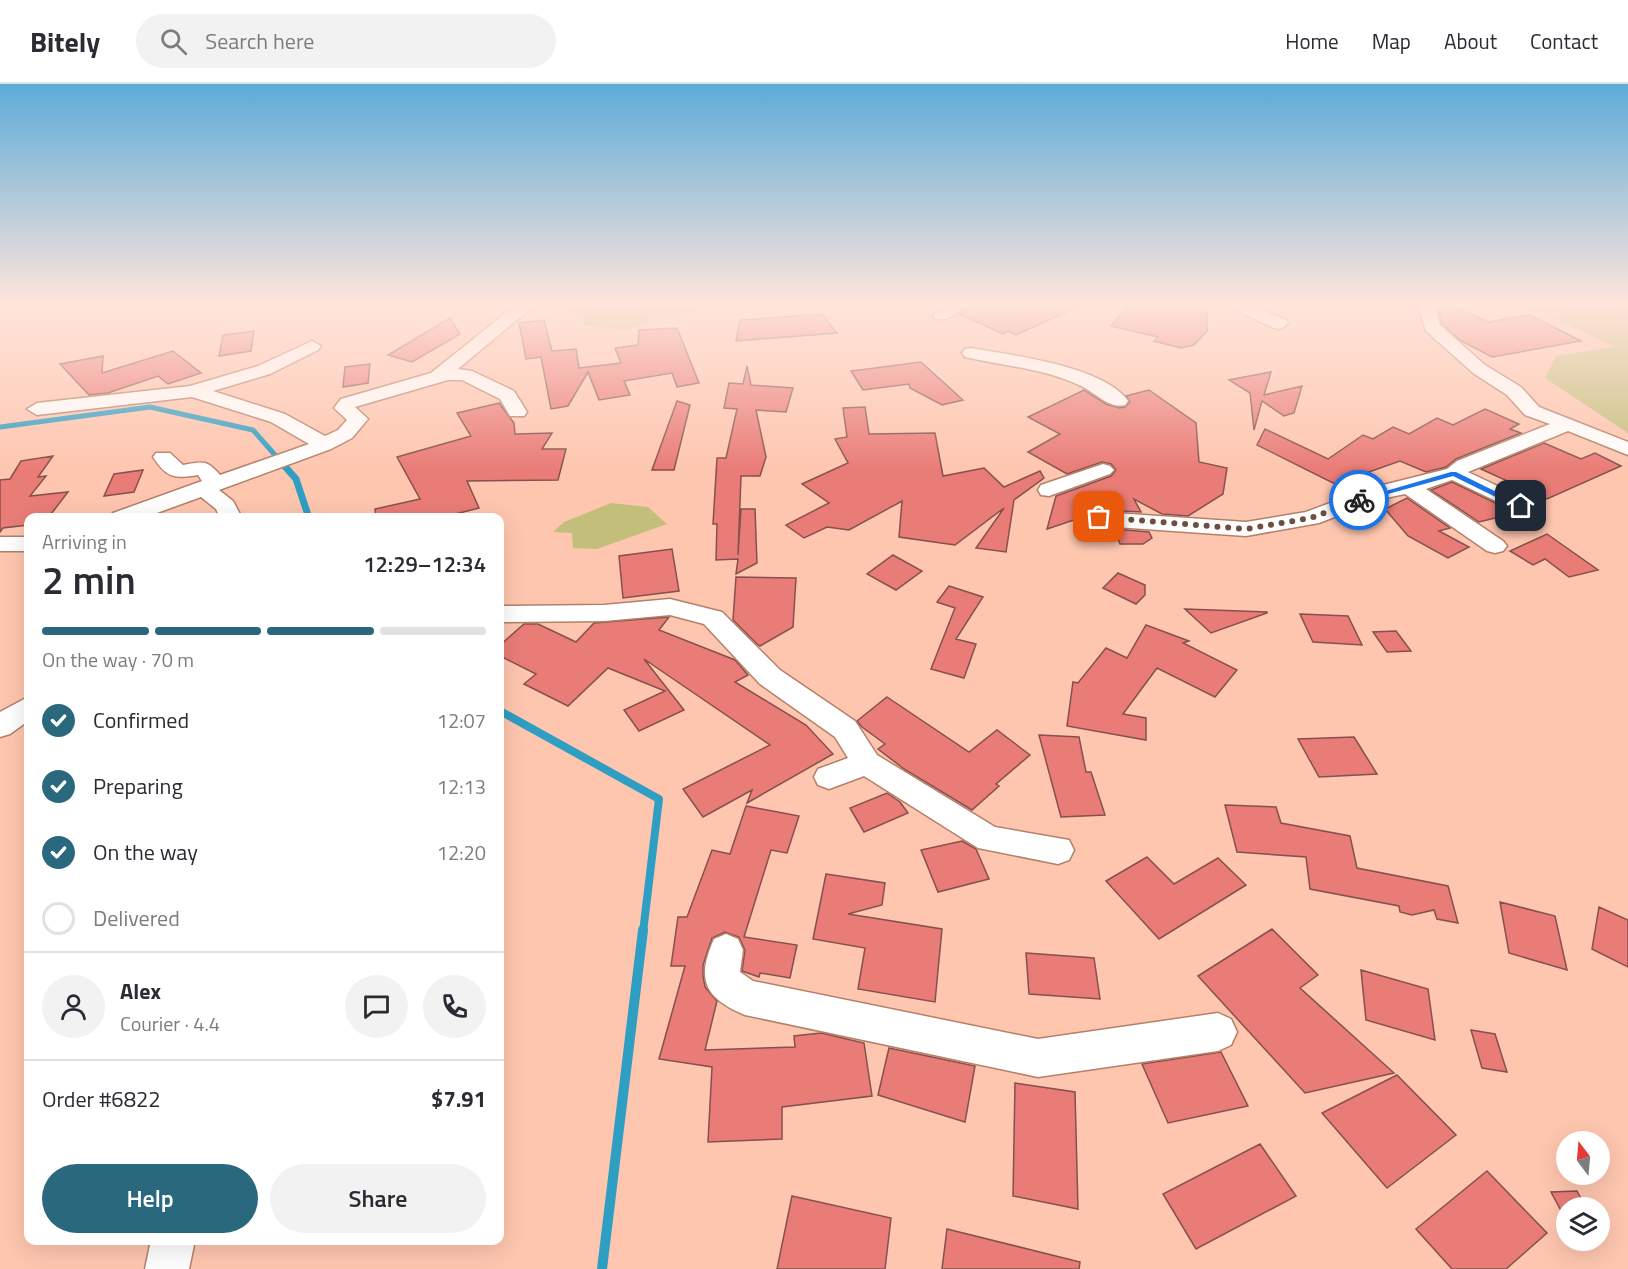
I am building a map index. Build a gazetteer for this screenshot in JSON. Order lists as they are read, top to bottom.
{
  "north": "top",
  "page": {
    "header": "Bitely",
    "search": "Search here",
    "nav": [
      "Home",
      "Map",
      "About",
      "Contact"
    ],
    "heading": ["2 min", "Arriving in", "12:29–12:34"],
    "panel": [
      "Alex",
      "Courier · 4.4",
      "Order #6822",
      "$7.91"
    ],
    "bar": "On the way · 70 m",
    "list": [
      ["Confirmed", "12:07"],
      ["Preparing", "12:13"],
      ["On the way", "12:20"],
      "Delivered"
    ],
    "buttons": ["Help", "Share"]
  }
}
